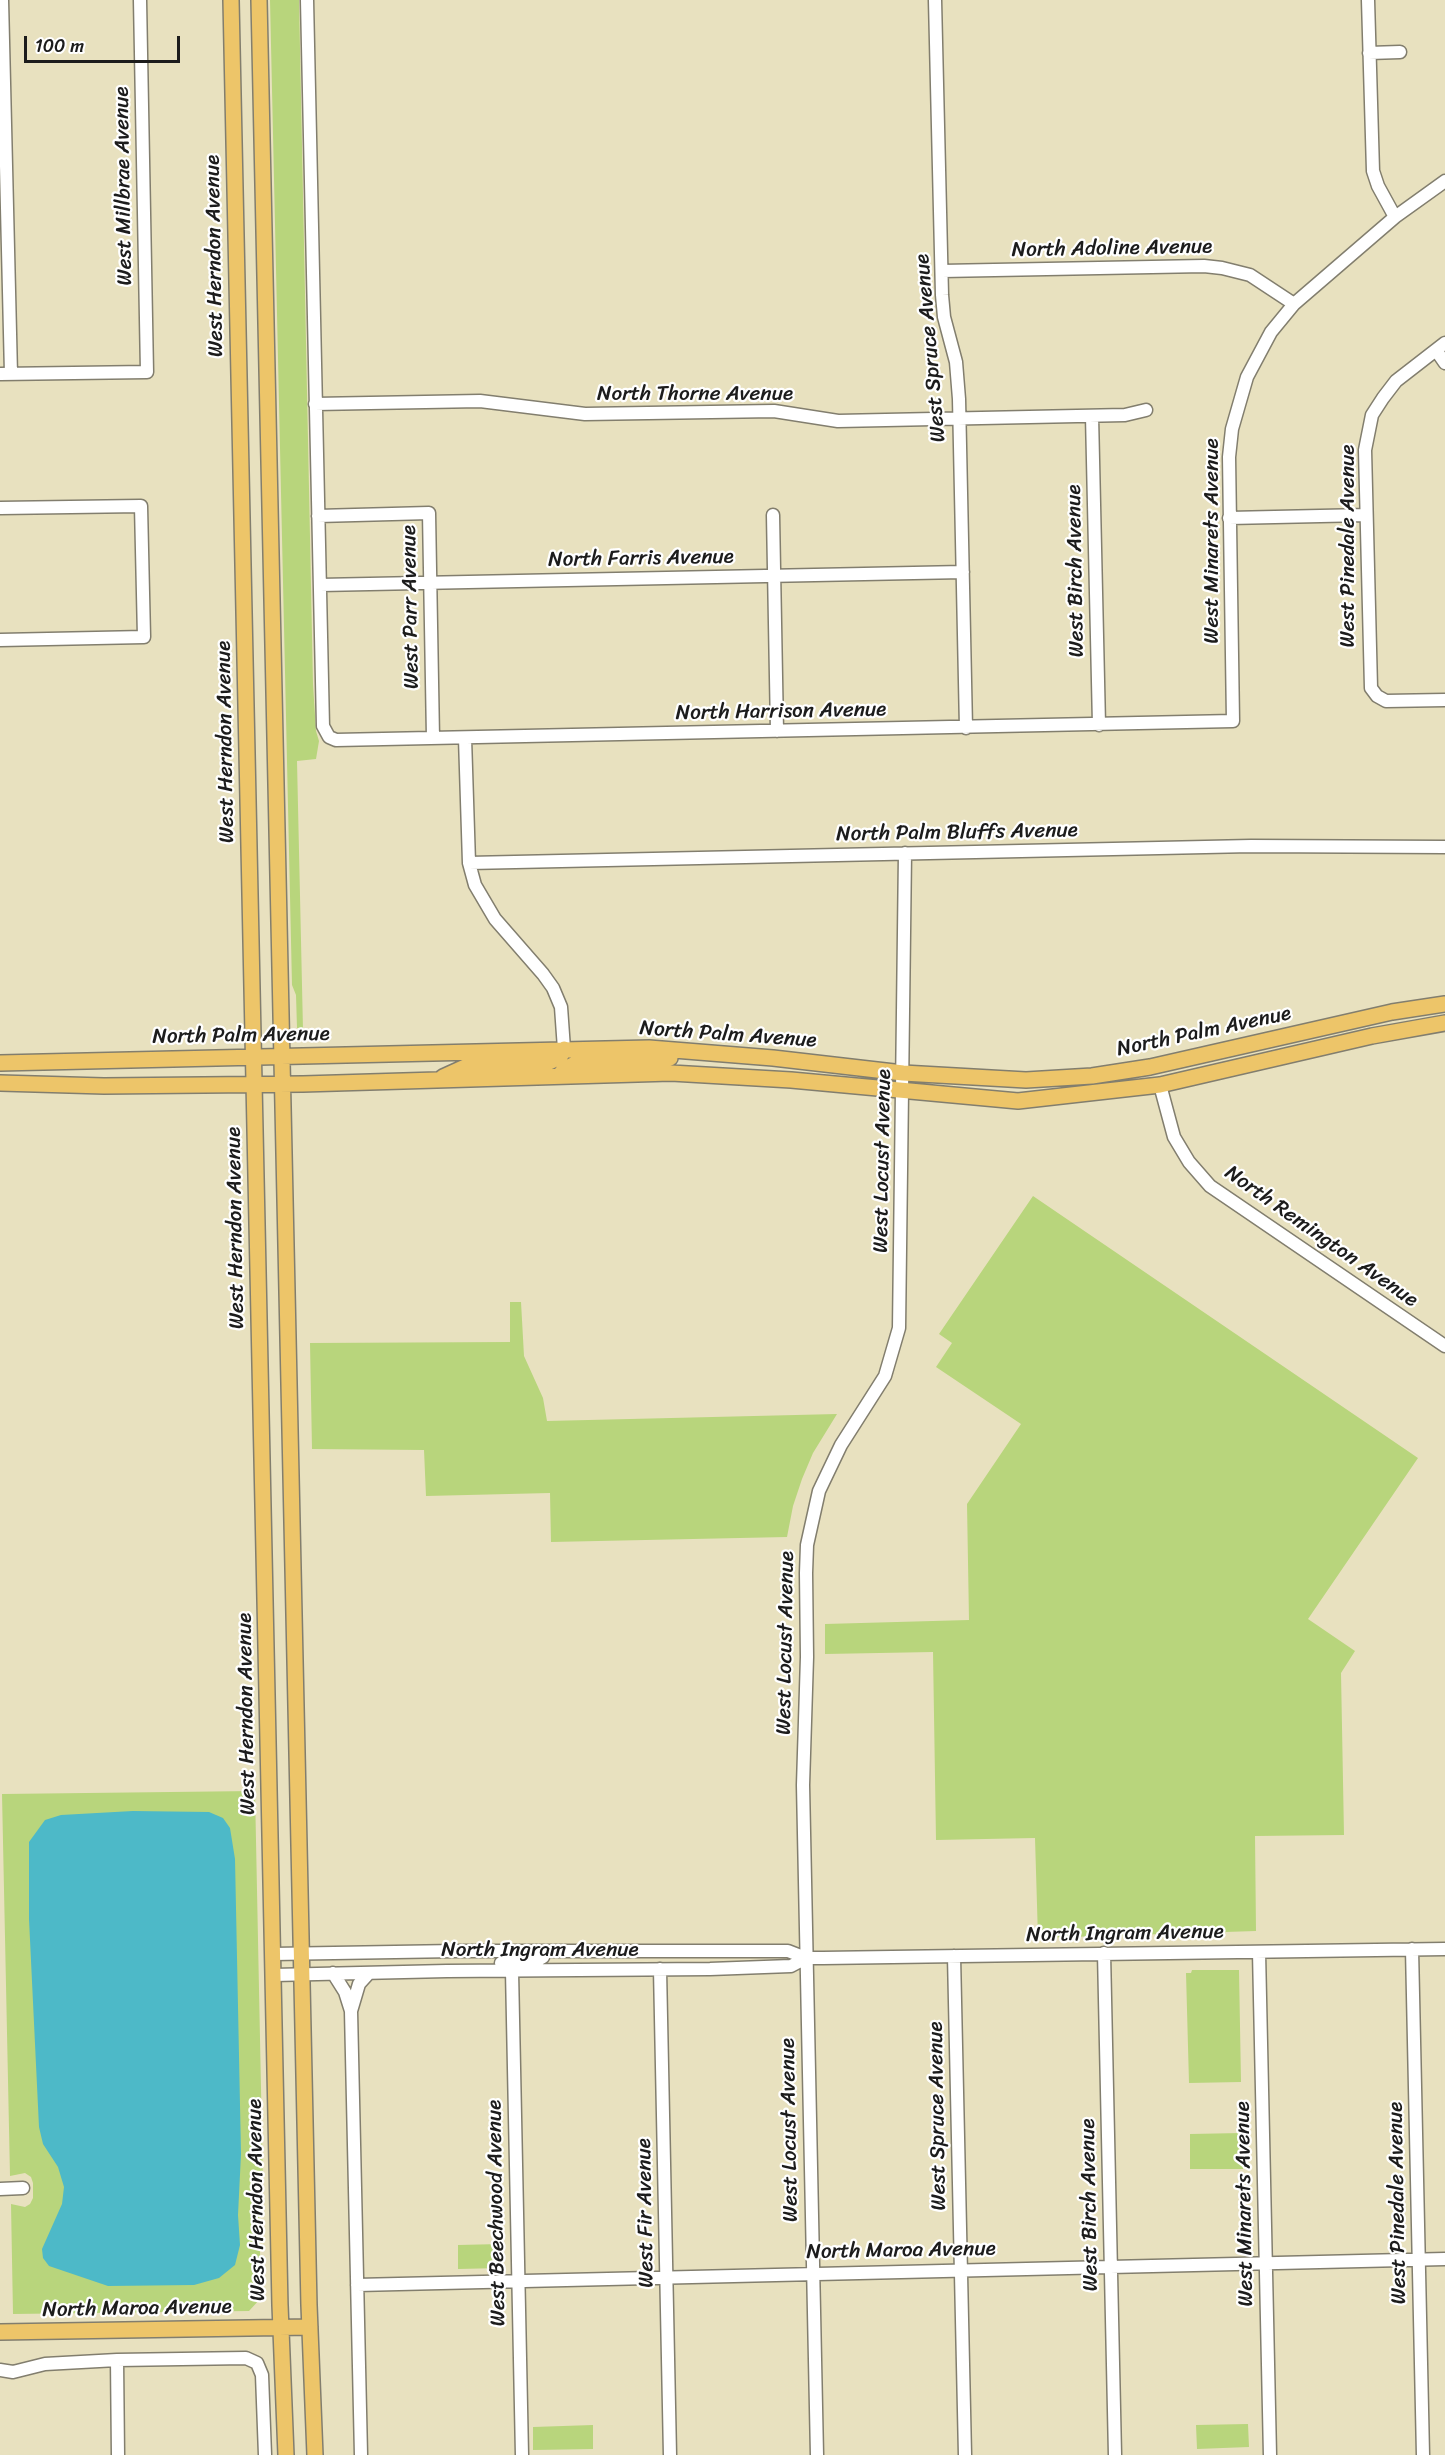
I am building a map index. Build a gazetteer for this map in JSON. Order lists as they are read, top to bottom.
{
  "streets": {
    "main road": ["West Herndon Avenue", "North Palm Avenue", "North Maroa Avenue"],
    "street": [
      "West Millbrae Avenue",
      "North Adoline Avenue",
      "West Spruce Avenue",
      "North Thorne Avenue",
      "West Minarets Avenue",
      "West Pinedale Avenue",
      "North Farris Avenue",
      "West Birch Avenue",
      "West Parr Avenue",
      "North Harrison Avenue",
      "North Palm Bluffs Avenue",
      "West Locust Avenue",
      "North Remington Avenue",
      "North Ingram Avenue",
      "West Beechwood Avenue",
      "West Fir Avenue"
    ]
  },
  "crossings": [
    ["North Adoline Avenue", "West Spruce Avenue"],
    ["North Adoline Avenue", "West Minarets Avenue"],
    ["West Herndon Avenue", "North Palm Avenue"],
    ["West Herndon Avenue", "North Ingram Avenue"],
    ["West Herndon Avenue", "North Maroa Avenue"],
    ["West Spruce Avenue", "North Thorne Avenue"],
    ["West Spruce Avenue", "North Farris Avenue"],
    ["West Spruce Avenue", "North Harrison Avenue"],
    ["West Spruce Avenue", "North Ingram Avenue"],
    ["West Spruce Avenue", "North Maroa Avenue"],
    ["North Thorne Avenue", "West Birch Avenue"],
    ["West Minarets Avenue", "North Harrison Avenue"],
    ["West Minarets Avenue", "North Ingram Avenue"],
    ["West Minarets Avenue", "North Maroa Avenue"],
    ["West Pinedale Avenue", "North Ingram Avenue"],
    ["West Pinedale Avenue", "North Maroa Avenue"],
    ["North Farris Avenue", "West Parr Avenue"],
    ["North Farris Avenue", "North Harrison Avenue"],
    ["West Birch Avenue", "North Harrison Avenue"],
    ["West Birch Avenue", "North Ingram Avenue"],
    ["West Birch Avenue", "North Maroa Avenue"],
    ["West Parr Avenue", "North Harrison Avenue"],
    ["North Palm Bluffs Avenue", "West Locust Avenue"],
    ["North Palm Avenue", "West Locust Avenue"],
    ["North Palm Avenue", "North Remington Avenue"],
    ["West Locust Avenue", "North Ingram Avenue"],
    ["West Locust Avenue", "North Maroa Avenue"],
    ["North Ingram Avenue", "West Beechwood Avenue"],
    ["North Ingram Avenue", "West Fir Avenue"],
    ["West Beechwood Avenue", "North Maroa Avenue"],
    ["West Fir Avenue", "North Maroa Avenue"]
  ],
  "scale_bar": "100 m"
}
